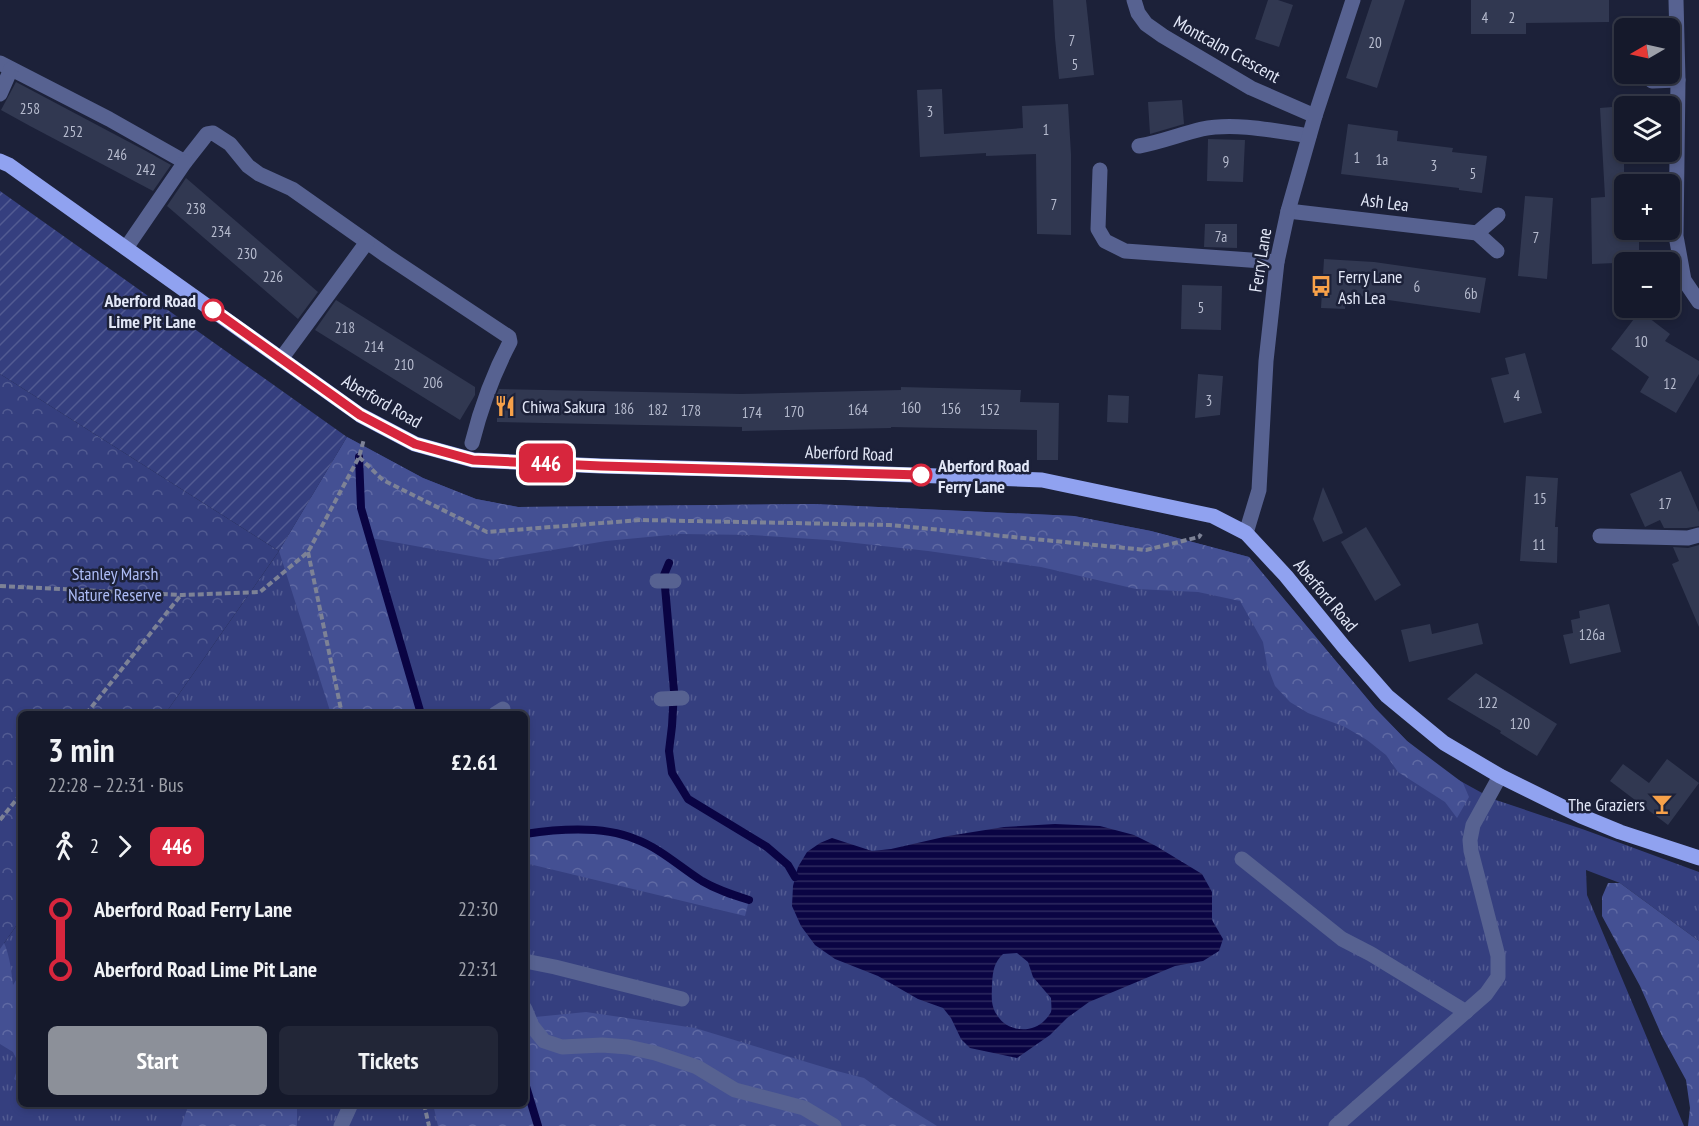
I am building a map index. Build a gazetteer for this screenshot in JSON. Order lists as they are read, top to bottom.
{
  "streets": {
    "main road": ["Aberford Road"],
    "street": ["Montcalm Crescent", "Ash Lea", "Ferry Lane"]
  },
  "crossings": [
    ["Montcalm Crescent", "Ferry Lane"],
    ["Ash Lea", "Ferry Lane"],
    ["Ferry Lane", "Aberford Road"]
  ],
  "parks": ["Stanley Marsh Nature Reserve"],
  "places": {
    "bus stop": ["Ferry Lane Ash Lea"],
    "other": ["Aberford Road Lime Pit Lane", "Aberford Road Ferry Lane"],
    "restaurant": ["Chiwa Sakura"],
    "bar": ["The Graziers"]
  },
  "lines": ["bus line 446"],
  "house_numbers": [
    "4",
    "2",
    "7",
    "20",
    "5",
    "258",
    "3",
    "1",
    "252",
    "246",
    "1",
    "1a",
    "9",
    "3",
    "242",
    "5",
    "7",
    "238",
    "234",
    "7a",
    "7",
    "230",
    "226",
    "6",
    "6b",
    "5",
    "218",
    "10",
    "214",
    "210",
    "206",
    "12",
    "4",
    "3",
    "160",
    "186",
    "156",
    "182",
    "164",
    "152",
    "178",
    "170",
    "174",
    "15",
    "17",
    "11",
    "126a",
    "122",
    "120"
  ],
  "north": "left",
  "page": {
    "on_map": "446",
    "map_buttons": ["+", "−"],
    "heading": ["3 min", "22:28 – 22:31 · Bus", "£2.61"],
    "legs": ["2", "446"],
    "list": [
      {
        "name": "Aberford Road Ferry Lane",
        "value": "22:30"
      },
      {
        "name": "Aberford Road Lime Pit Lane",
        "value": "22:31"
      }
    ],
    "buttons": ["Start", "Tickets"]
  }
}
